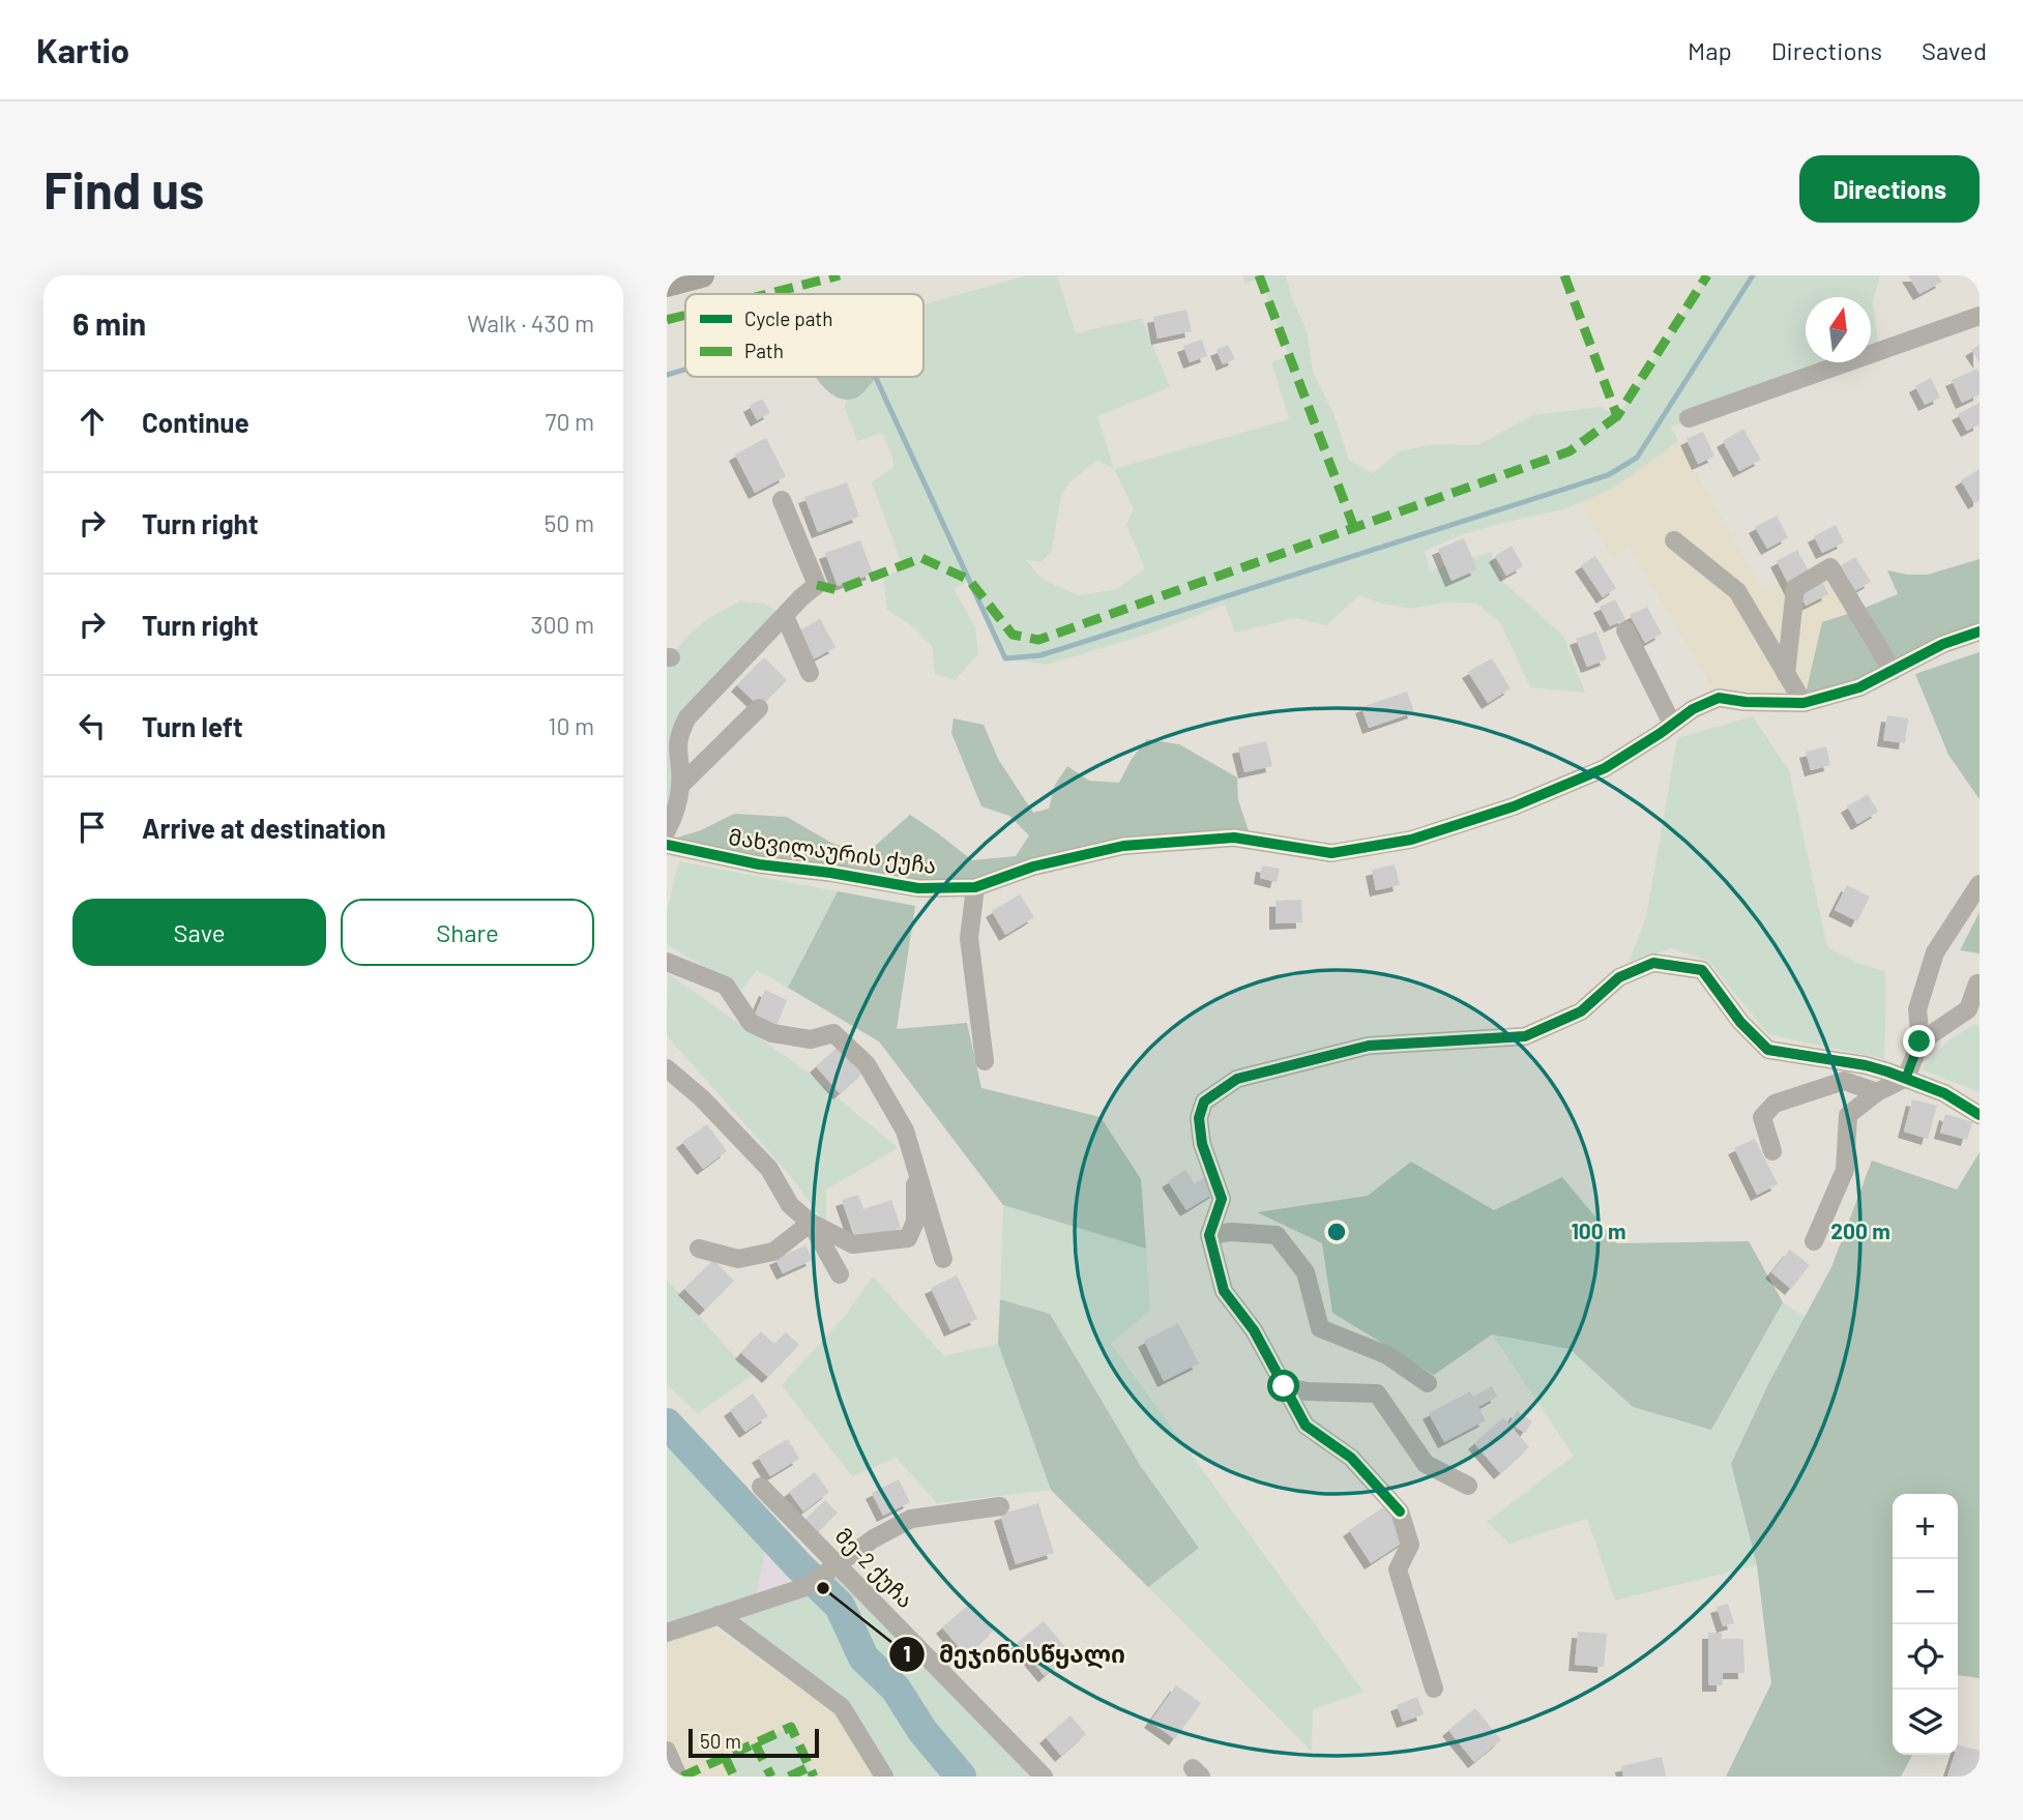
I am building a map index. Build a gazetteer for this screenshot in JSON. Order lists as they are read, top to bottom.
{
  "streets": {
    "street": ["მახვილაურის ქუჩა", "მე-2 ქუჩა"]
  },
  "places": ["მეჯინისწყალი"],
  "legend": ["Cycle path", "Path"],
  "scale_bar": "50 m",
  "north": "top",
  "page": {
    "header": "Kartio",
    "nav": ["Map", "Directions", "Saved"],
    "buttons": [
      "Directions",
      ["Save", "Share"]
    ],
    "title": "Find us",
    "heading": ["6 min", "Walk · 430 m"],
    "list": [
      ["Continue", "70 m"],
      ["Turn right", "50 m"],
      ["Turn right", "300 m"],
      ["Turn left", "10 m"],
      "Arrive at destination"
    ],
    "map_buttons": ["+", "−"],
    "scale": "50 m"
  },
  "rings": ["100 m", "200 m"]
}
